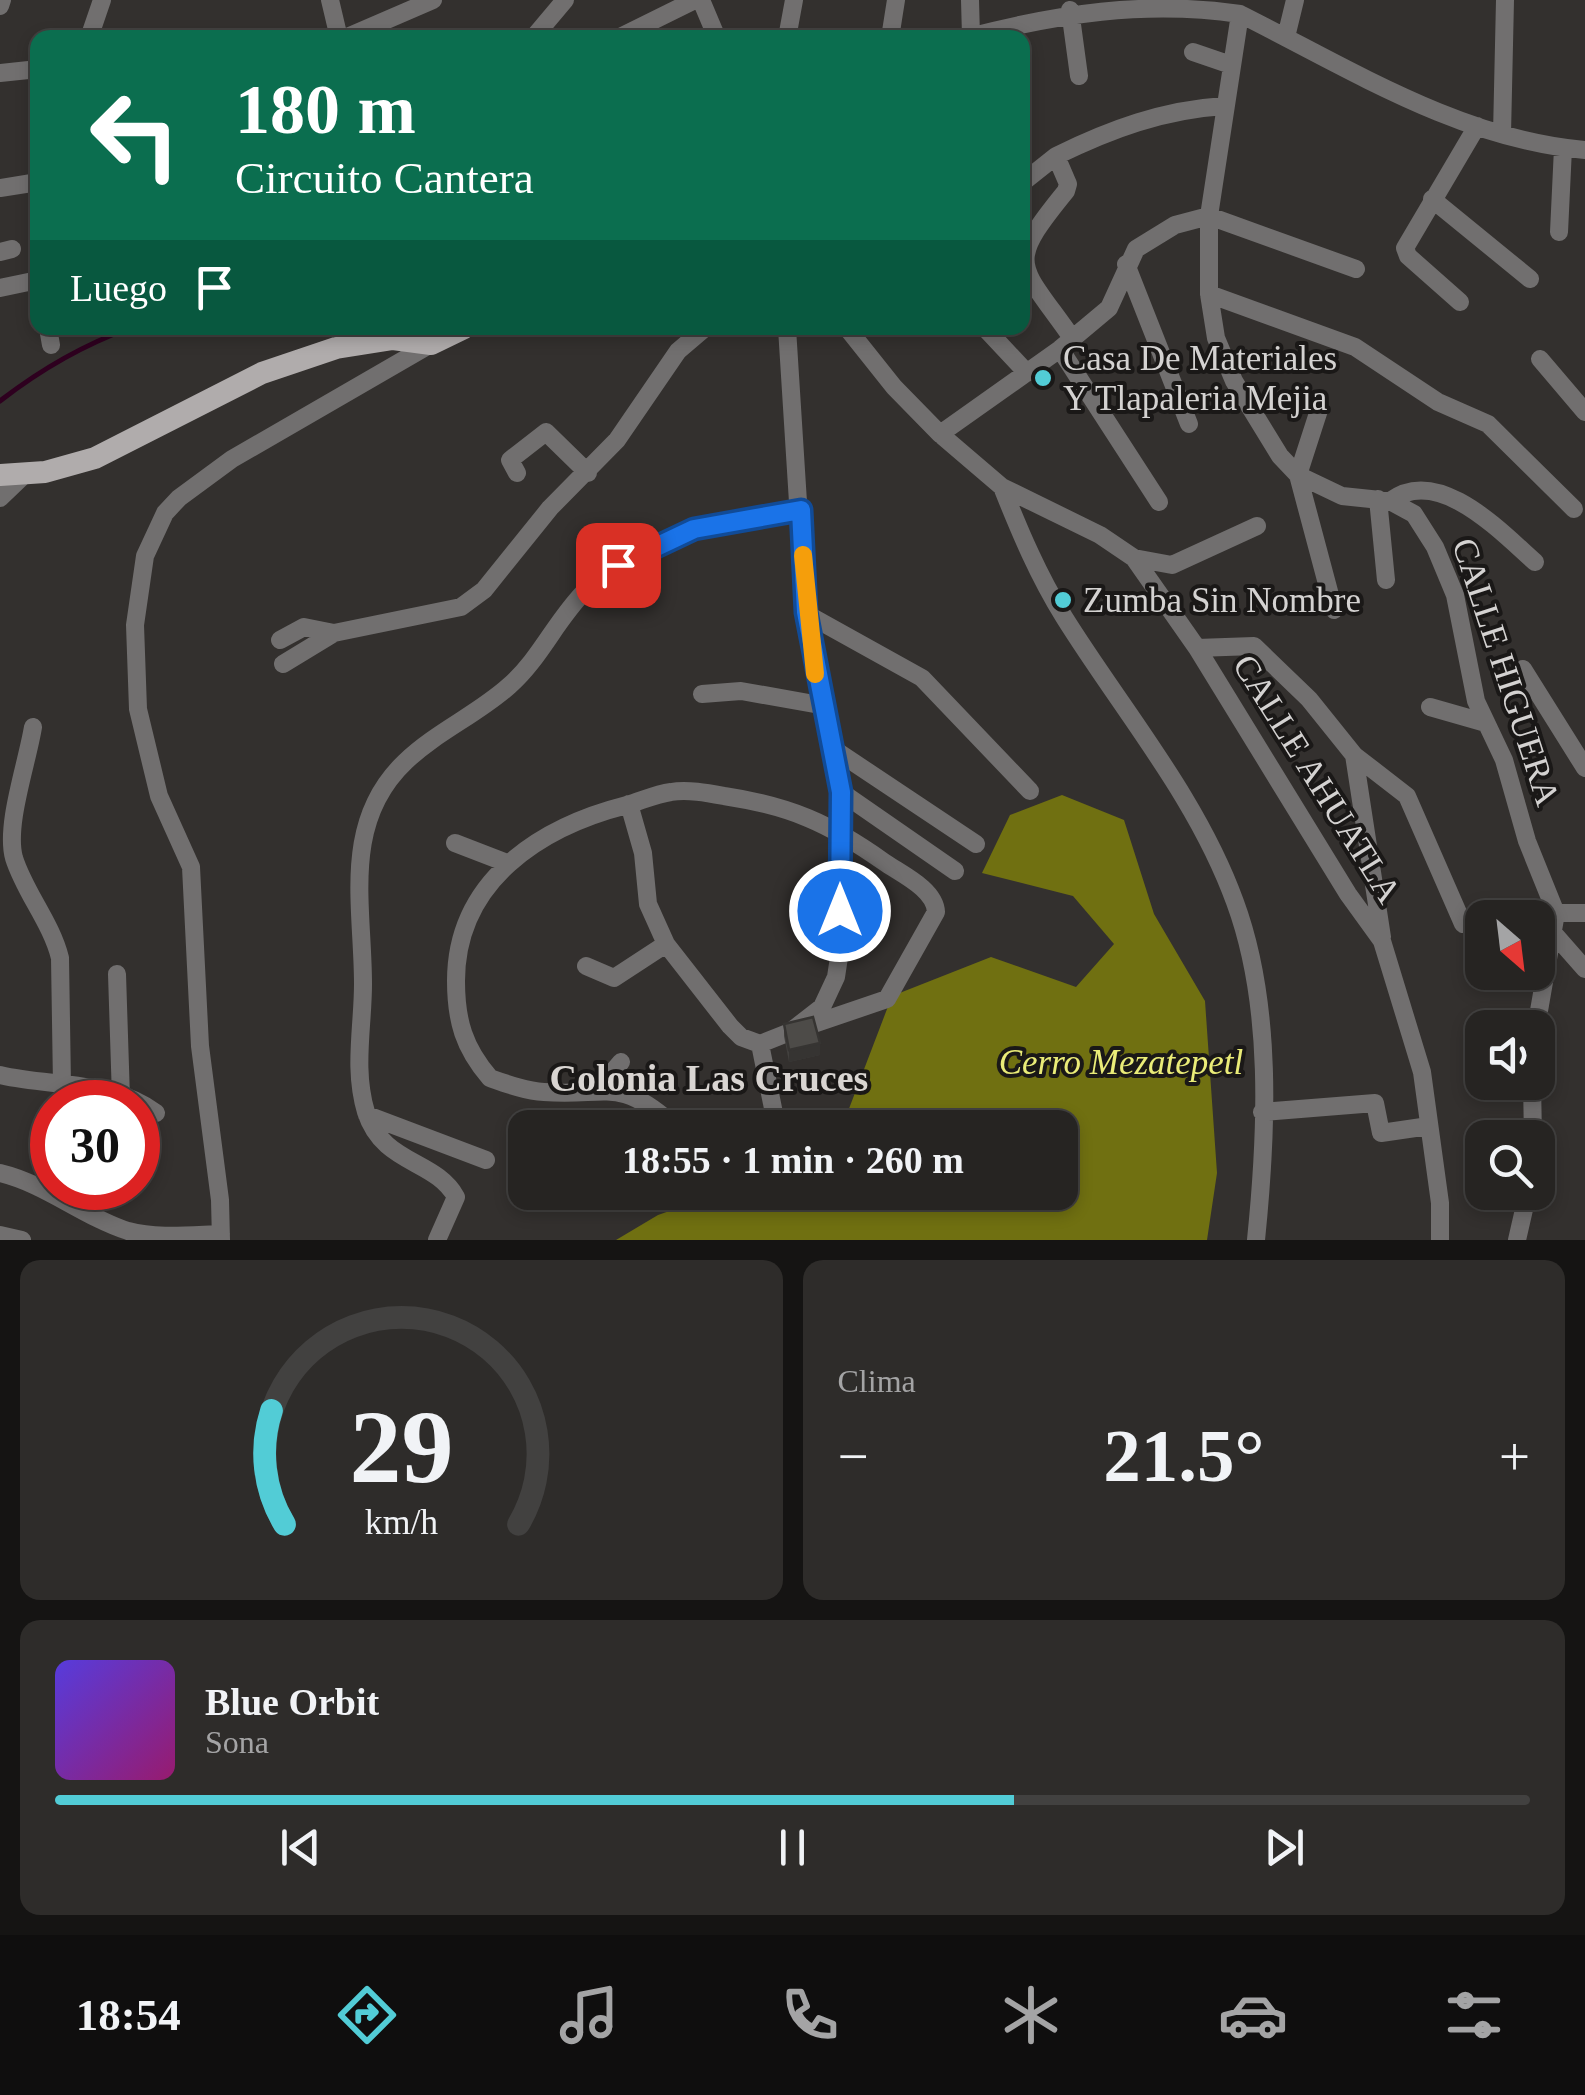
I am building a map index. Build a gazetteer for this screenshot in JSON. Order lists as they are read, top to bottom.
{
  "streets": {
    "street": ["CALLE HIGUERA", "CALLE AHUATLA"]
  },
  "districts": ["Colonia Las Cruces"],
  "parks": ["Cerro Mezatepetl"],
  "places": ["Casa De Materiales Y Tlapaleria Mejia", "Zumba Sin Nombre"],
  "north": "bottom right",
  "page": {
    "turn": ["180 m", "Circuito Cantera"],
    "then": "Luego",
    "limit": "30",
    "trip": "18:55 · 1 min · 260 m",
    "tile": "Clima",
    "heat": ["−", "21.5°", "+"],
    "song": ["Blue Orbit", "Sona"],
    "tabs": "18:54",
    "gauge": ["29", "km/h"]
  }
}
